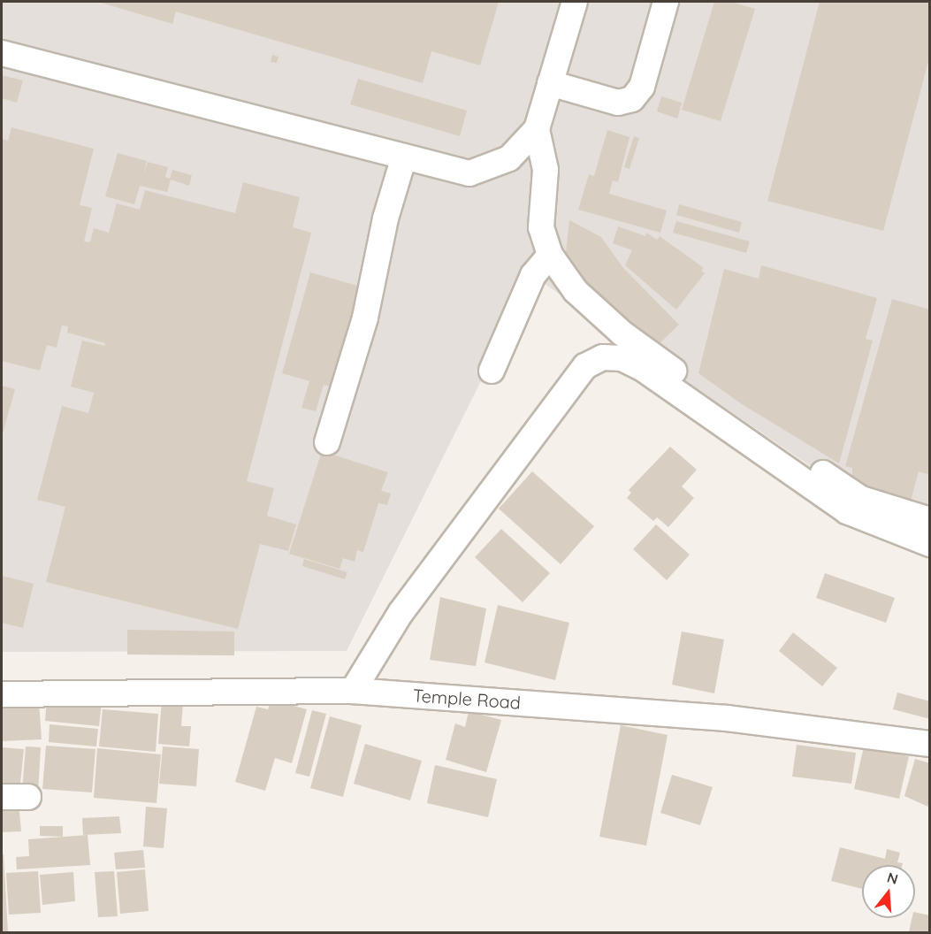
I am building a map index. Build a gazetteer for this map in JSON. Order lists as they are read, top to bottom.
{
  "streets": {
    "street": ["Temple Road"]
  },
  "north": "top"
}
